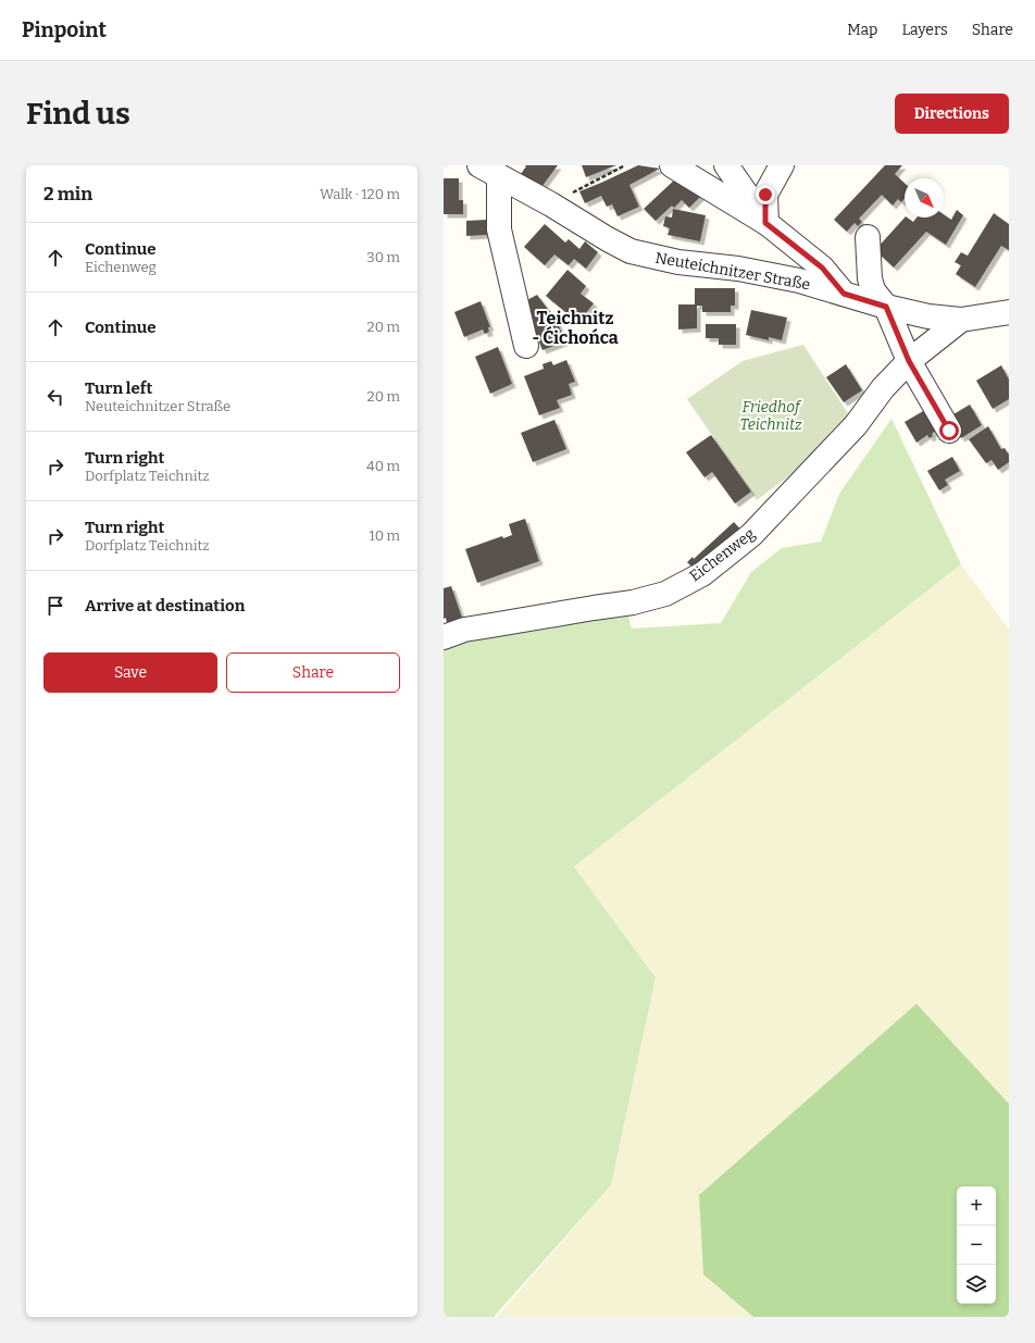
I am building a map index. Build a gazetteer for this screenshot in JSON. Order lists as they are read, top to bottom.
{
  "streets": {
    "street": ["Neuteichnitzer Straße", "Eichenweg"]
  },
  "crossings": [
    ["Neuteichnitzer Straße", "Eichenweg"]
  ],
  "districts": ["Teichnitz - Ćichońca"],
  "parks": ["Friedhof Teichnitz"],
  "north": "bottom right",
  "page": {
    "header": "Pinpoint",
    "nav": ["Map", "Layers", "Share"],
    "buttons": [
      "Directions",
      ["Save", "Share"]
    ],
    "title": "Find us",
    "heading": ["2 min", "Walk · 120 m"],
    "list": [
      ["Continue", "Eichenweg", "30 m"],
      ["Continue", "20 m"],
      ["Turn left", "Neuteichnitzer Straße", "20 m"],
      ["Turn right", "Dorfplatz Teichnitz", "40 m"],
      ["Turn right", "Dorfplatz Teichnitz", "10 m"],
      "Arrive at destination"
    ],
    "map_buttons": ["+", "−"]
  }
}
